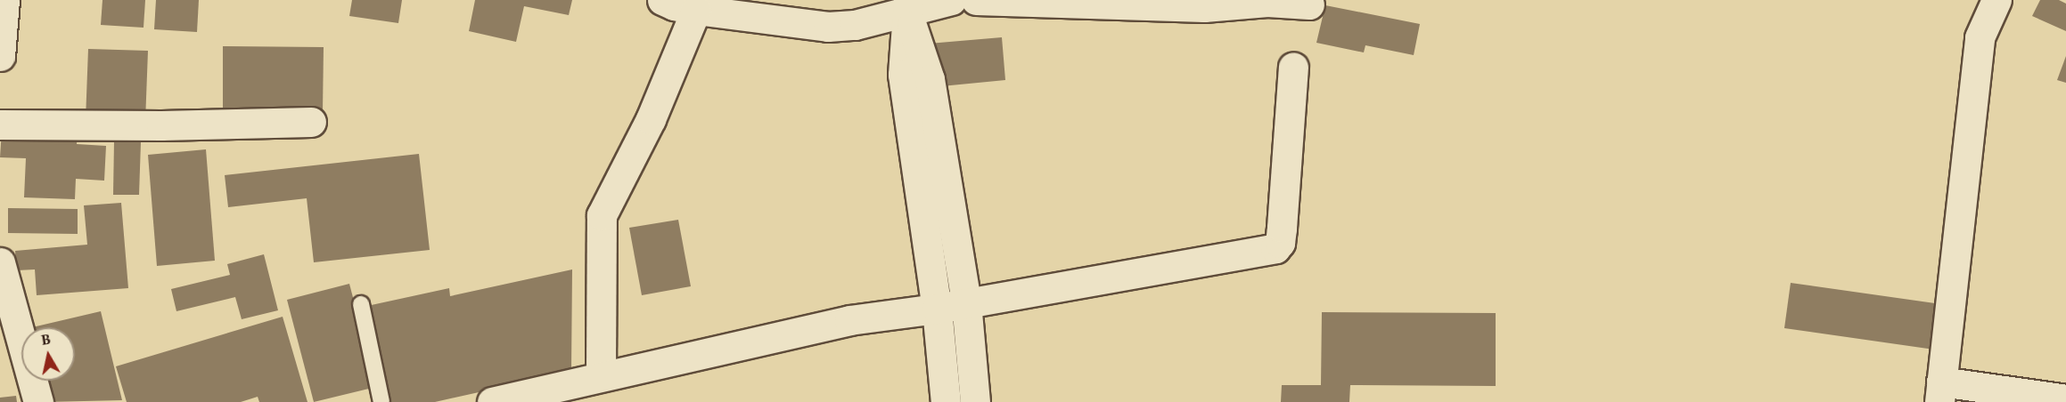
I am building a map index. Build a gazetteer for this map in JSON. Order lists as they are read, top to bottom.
{
  "north": "top"
}
